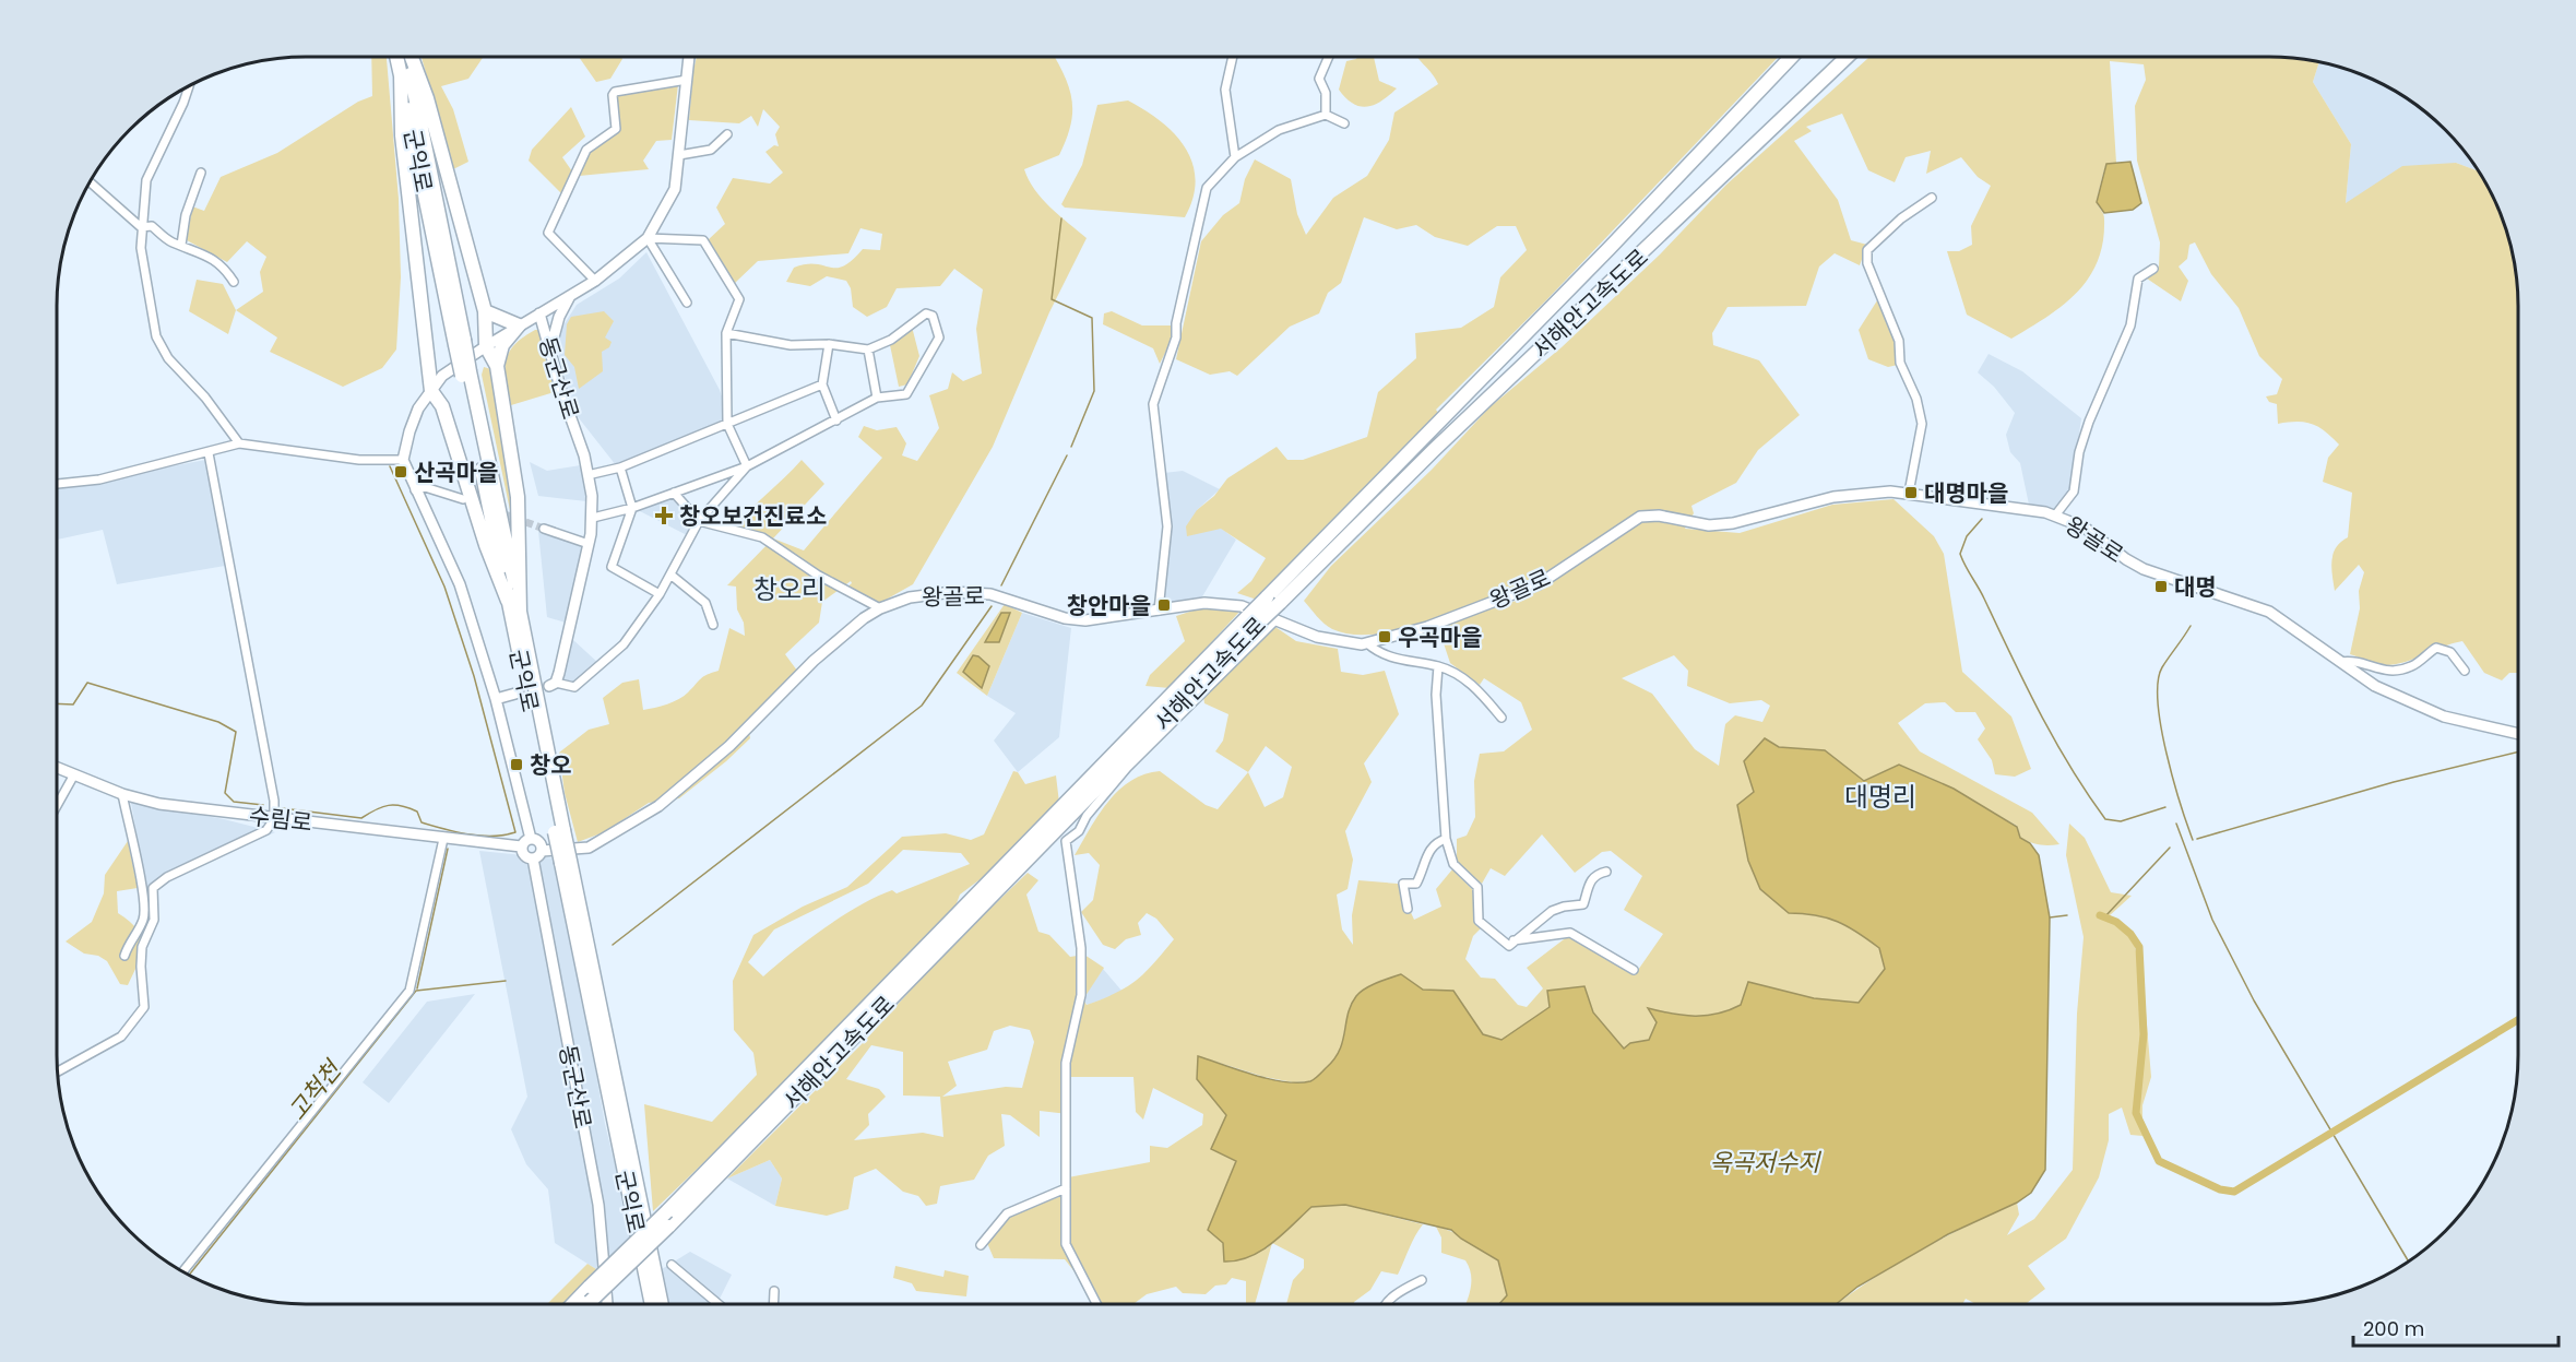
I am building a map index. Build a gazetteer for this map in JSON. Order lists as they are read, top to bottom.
{
  "streets": {
    "highway": ["군익로", "서해안고속도로"],
    "main road": ["동군산로", "왕골로", "수림로"]
  },
  "crossings": [
    ["동군산로", "왕골로"],
    ["동군산로", "수림로"],
    ["왕골로", "수림로"]
  ],
  "districts": ["창오리", "대명리"],
  "water": ["고척천", "옥곡저수지"],
  "places": {
    "transit": [
      "산곡마을",
      "대명마을",
      "대명",
      "창안마을",
      "우곡마을",
      "창오"
    ],
    "health": ["창오보건진료소"]
  },
  "scale_bar": "200 m"
}
